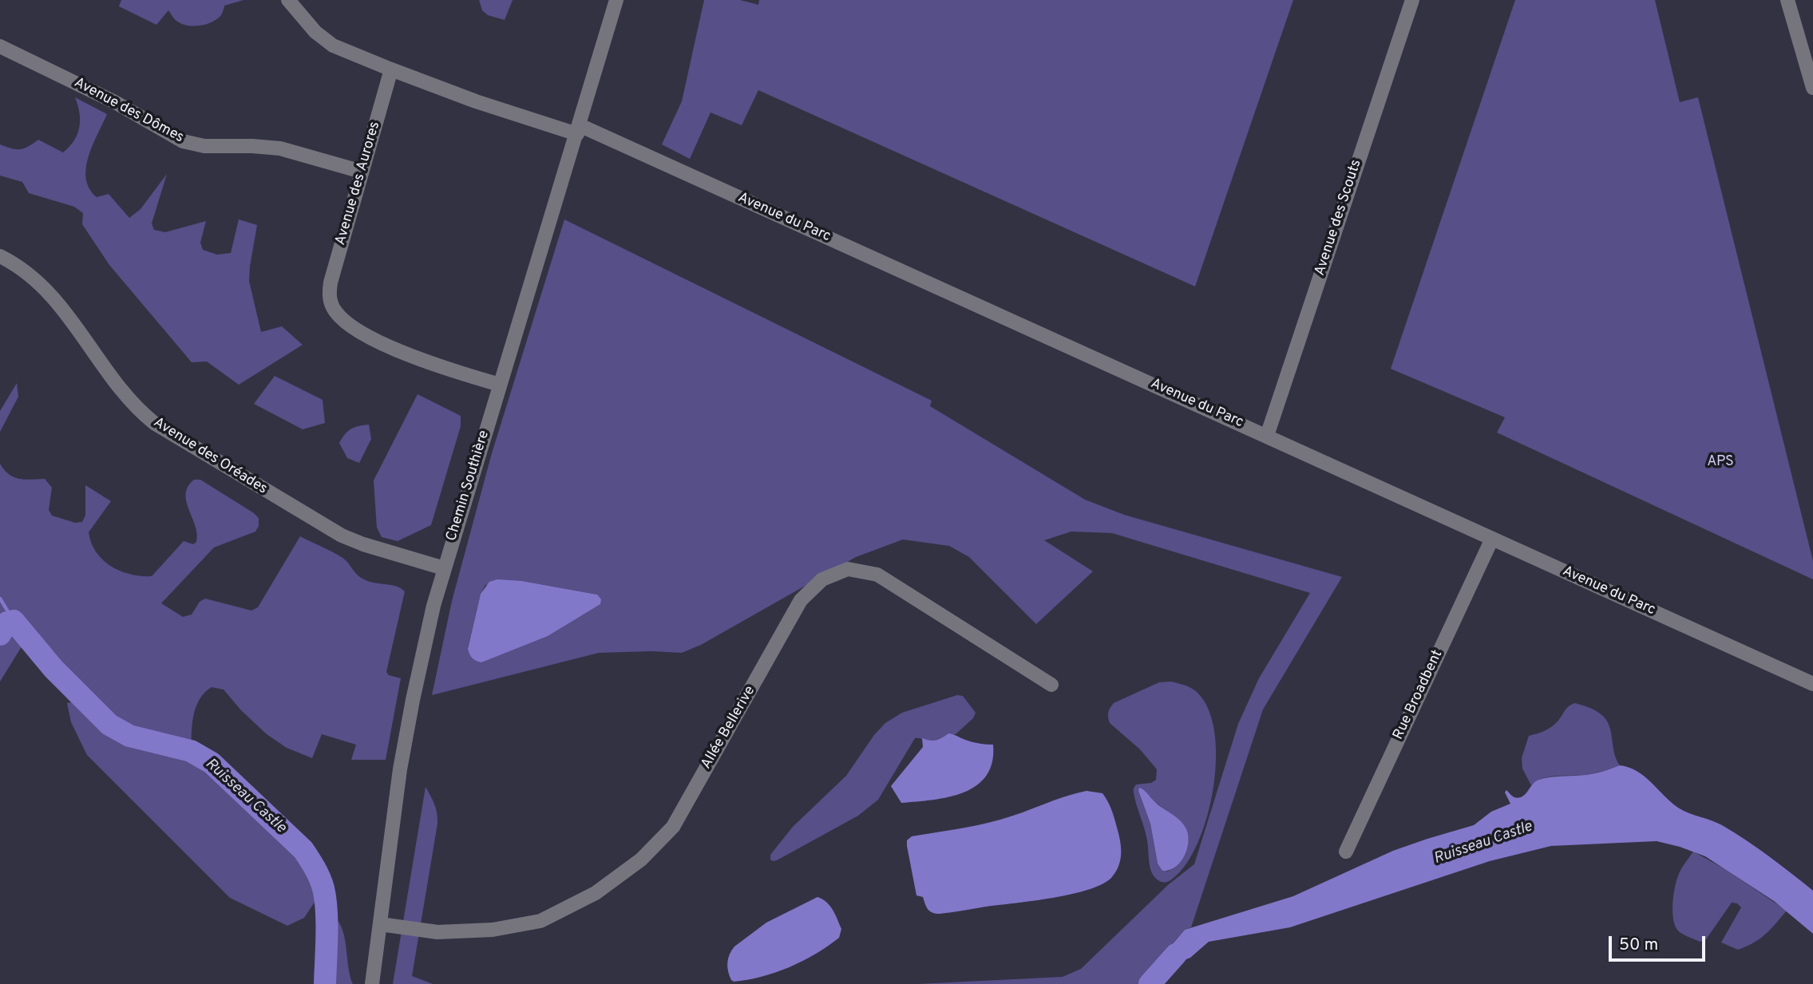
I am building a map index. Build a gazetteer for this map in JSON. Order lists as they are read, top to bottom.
{
  "streets": {
    "street": [
      "Avenue des Dômes",
      "Avenue des Aurores",
      "Avenue du Parc",
      "Avenue des Scouts",
      "Avenue des Oréades",
      "Chemin Southière",
      "Rue Broadbent",
      "Allée Bellerive"
    ]
  },
  "crossings": [
    ["Avenue des Dômes", "Avenue des Aurores"],
    ["Avenue des Aurores", "Chemin Southière"],
    ["Avenue du Parc", "Avenue des Scouts"],
    ["Avenue du Parc", "Chemin Southière"],
    ["Avenue du Parc", "Rue Broadbent"],
    ["Avenue des Oréades", "Chemin Southière"],
    ["Chemin Southière", "Allée Bellerive"]
  ],
  "water": ["Ruisseau Castle"],
  "parks": ["APS"],
  "scale_bar": "50 m"
}
